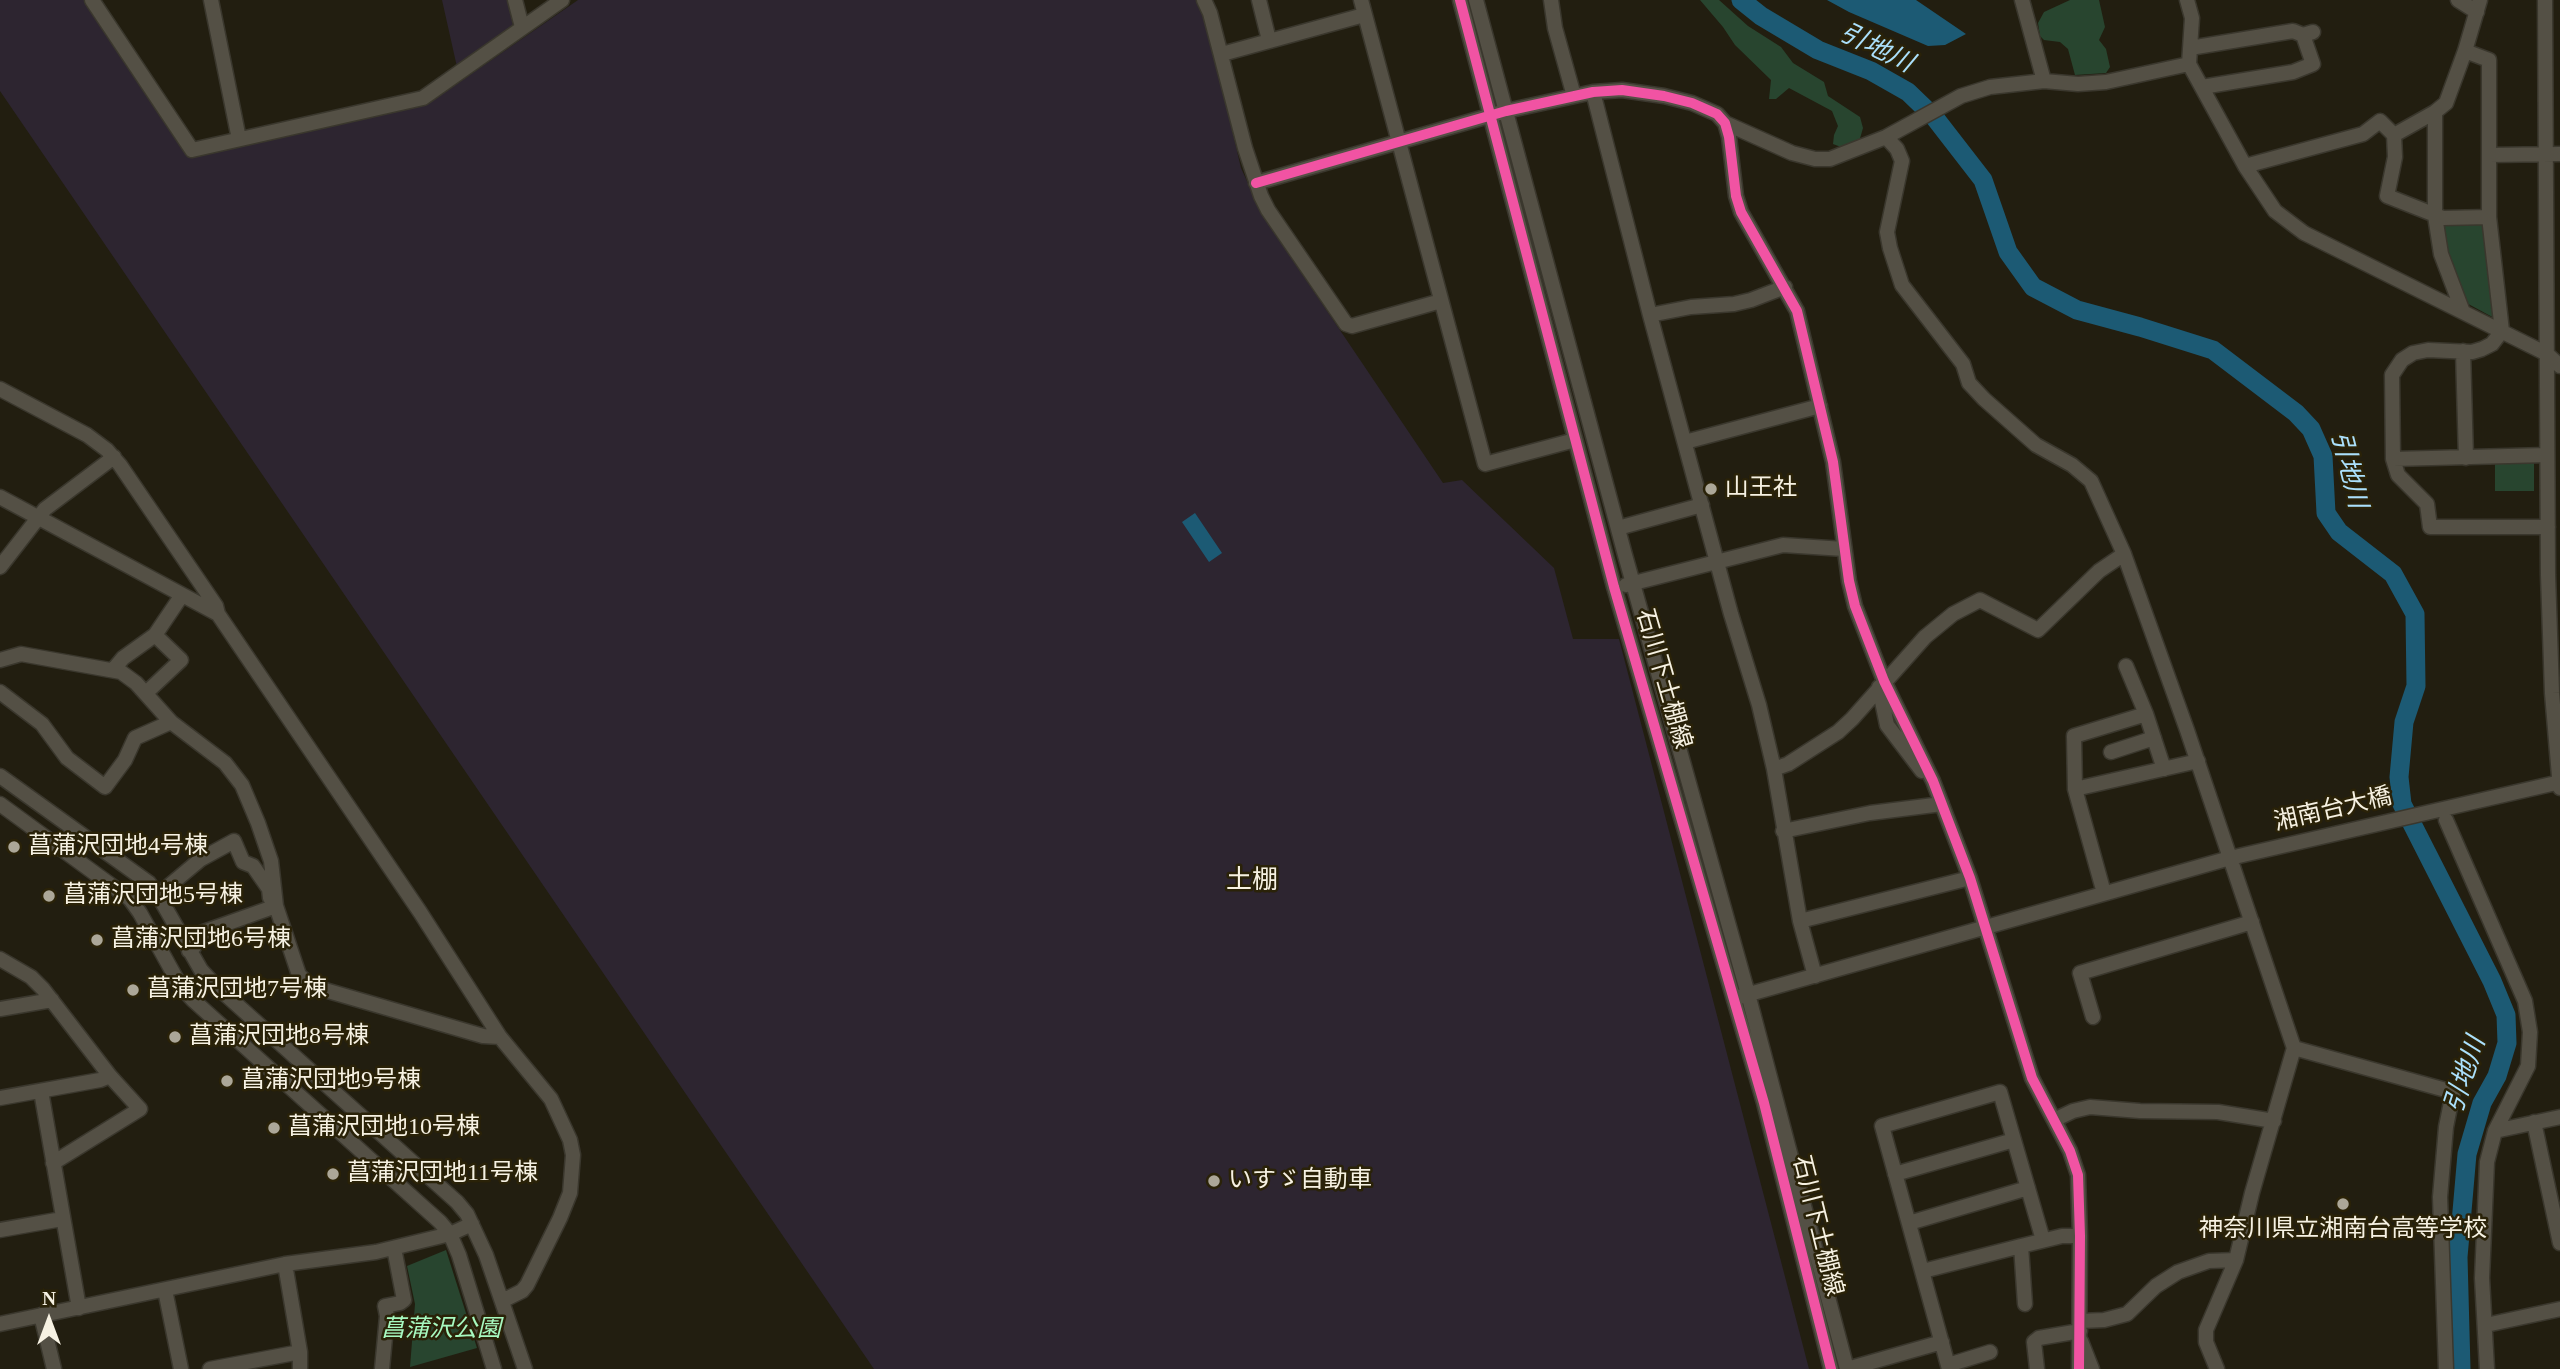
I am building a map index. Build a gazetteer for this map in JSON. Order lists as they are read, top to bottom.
{
  "streets": {
    "street": ["石川下土棚線", "湘南台大橋"]
  },
  "crossings": [
    ["石川下土棚線", "湘南台大橋"]
  ],
  "districts": ["土棚"],
  "water": ["引地川"],
  "parks": ["菖蒲沢公園"],
  "places": [
    "山王社",
    "菖蒲沢団地4号棟",
    "菖蒲沢団地5号棟",
    "菖蒲沢団地6号棟",
    "菖蒲沢団地7号棟",
    "菖蒲沢団地8号棟",
    "菖蒲沢団地9号棟",
    "菖蒲沢団地10号棟",
    "菖蒲沢団地11号棟",
    "いすゞ自動車",
    "神奈川県立湘南台高等学校"
  ],
  "north": "top"
}
